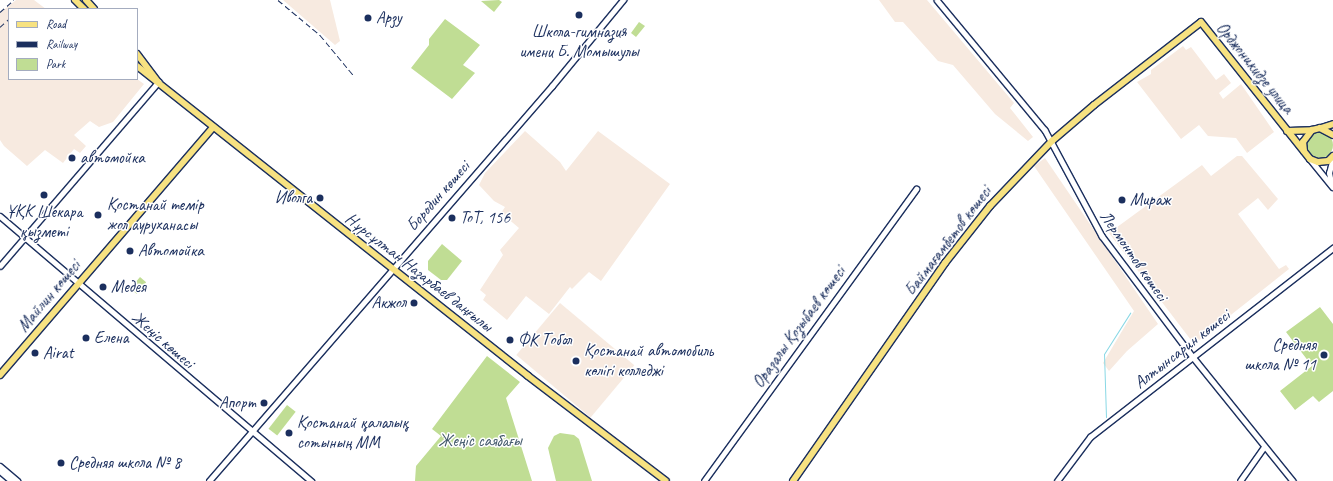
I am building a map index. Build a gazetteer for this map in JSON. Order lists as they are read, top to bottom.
{
  "streets": {
    "main road": [
      "Орджоникидзе улица",
      "Баймағамбетов көшесі",
      "Нұрсұлтан Назарбаев даңғылы",
      "Майлин көшесі"
    ],
    "street": [
      "Бородин көшесі",
      "Лермонтов көшесі",
      "Оразалы Қозыбаев көшесі",
      "Жеңіс көшесі",
      "Алтынсарин көшесі"
    ]
  },
  "crossings": [
    ["Орджоникидзе улица", "Баймағамбетов көшесі"],
    ["Бородин көшесі", "Нұрсұлтан Назарбаев даңғылы"],
    ["Бородин көшесі", "Жеңіс көшесі"],
    ["Баймағамбетов көшесі", "Лермонтов көшесі"],
    ["Лермонтов көшесі", "Алтынсарин көшесі"],
    ["Нұрсұлтан Назарбаев даңғылы", "Майлин көшесі"],
    ["Майлин көшесі", "Жеңіс көшесі"]
  ],
  "parks": ["Жеңіс саябағы"],
  "places": [
    "Школа-гимназия имени Б. Момышулы",
    "Арзу",
    "автомойка",
    "ҰҚК Шекара қызметі",
    "Иволга",
    "Мираж",
    "Қостанай темір жол ауруханасы",
    "ТоТ, 156",
    "Автомойка",
    "Медея",
    "Акжол",
    "Елена",
    "ФК Тобол",
    "Airat",
    "Средняя школа № 11",
    "Қостанай автомобиль көлігі колледжі",
    "Апорт",
    "Қостанай қалалық сотының ММ",
    "Средняя школа № 8"
  ],
  "legend": ["Road", "Railway", "Park"]
}
